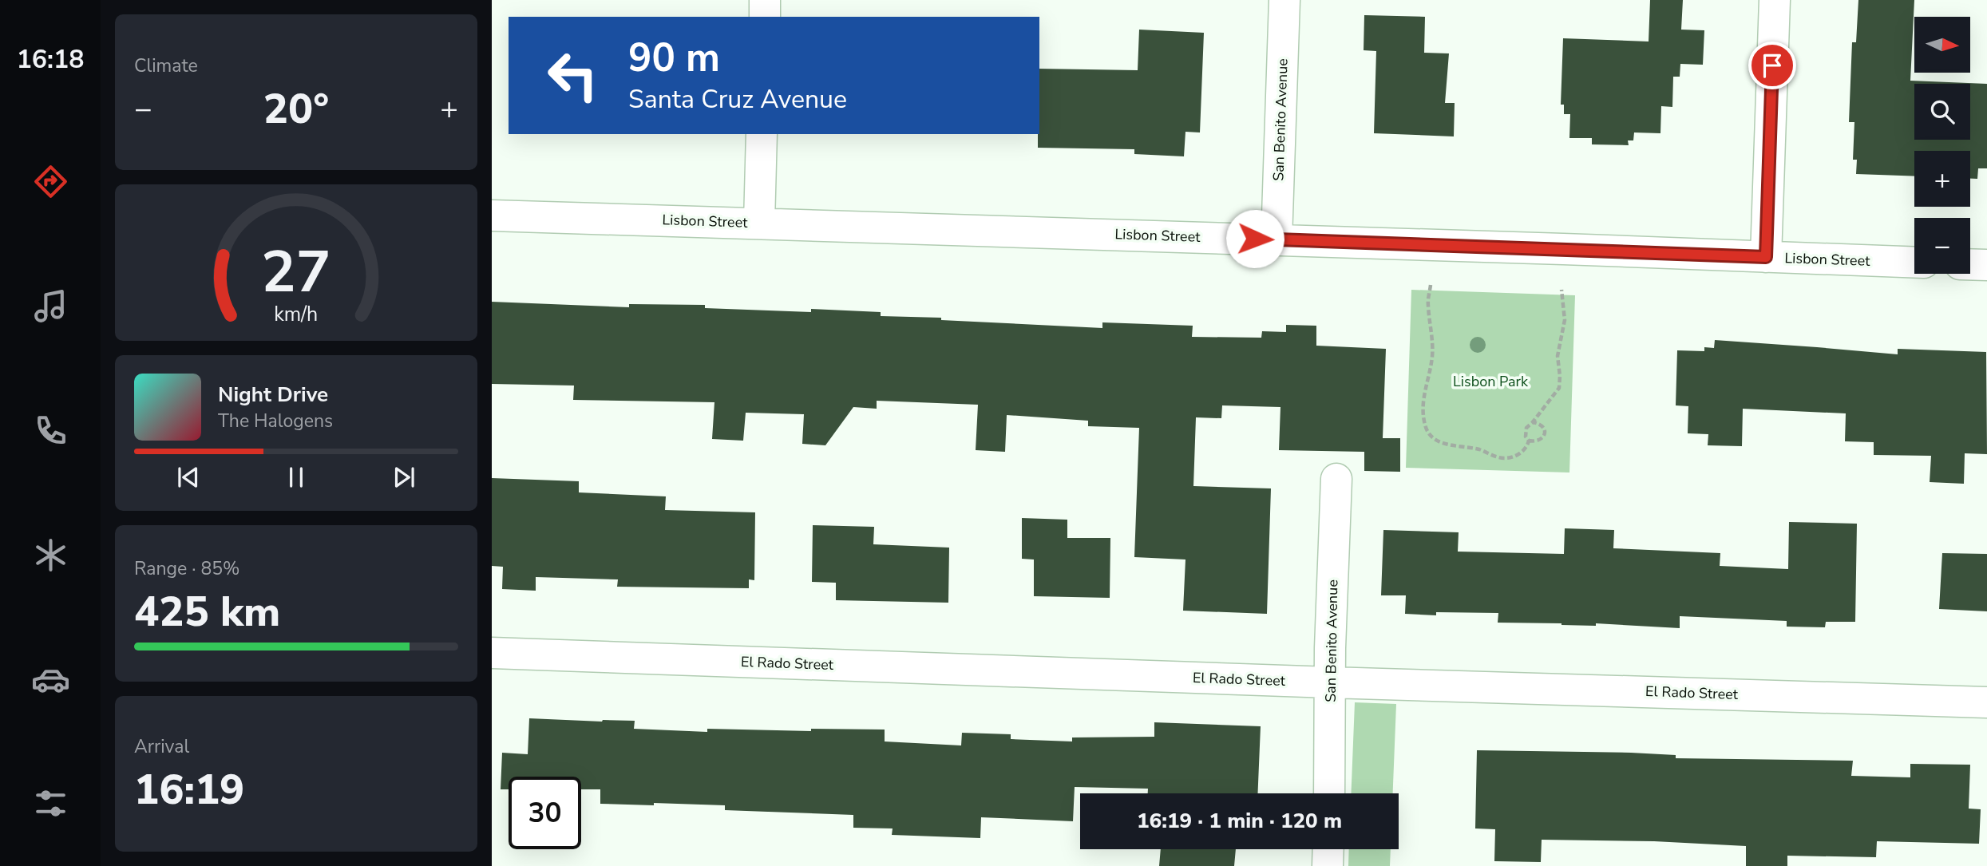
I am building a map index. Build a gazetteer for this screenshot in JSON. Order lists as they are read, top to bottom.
{
  "streets": {
    "street": ["San Benito Avenue", "Lisbon Street", "El Rado Street"]
  },
  "crossings": [
    ["San Benito Avenue", "Lisbon Street"],
    ["San Benito Avenue", "El Rado Street"]
  ],
  "parks": ["Lisbon Park"],
  "north": "right",
  "page": {
    "tabs": "16:18",
    "tile": [
      "Climate",
      ["Range · 85%", "425 km"],
      ["Arrival", "16:19"]
    ],
    "map_buttons": ["+", "−"],
    "turn": ["90 m", "Santa Cruz Avenue"],
    "heat": ["−", "20°", "+"],
    "song": ["Night Drive", "The Halogens"],
    "limit": "30",
    "trip": "16:19 · 1 min · 120 m",
    "gauge": ["27", "km/h"]
  }
}
